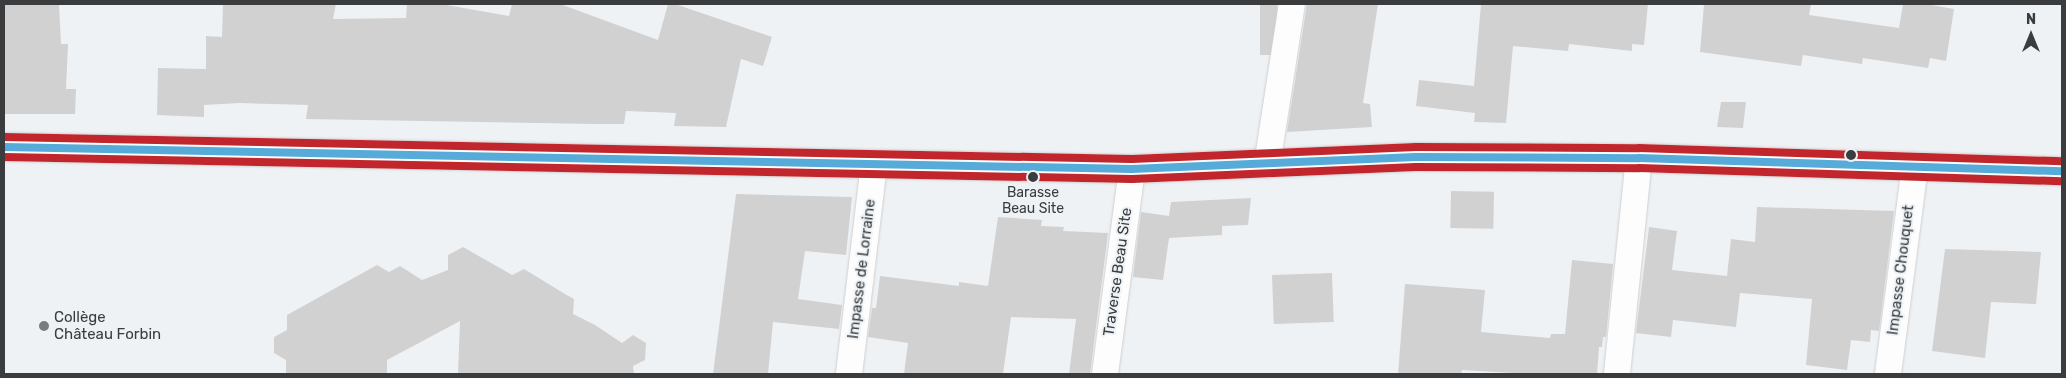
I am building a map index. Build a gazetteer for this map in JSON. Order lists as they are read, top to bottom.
{
  "streets": {
    "street": ["Impasse de Lorraine", "Impasse Chouquet", "Traverse Beau Site"]
  },
  "places": ["Barasse Beau Site", "Collège Château Forbin"],
  "north": "top"
}
